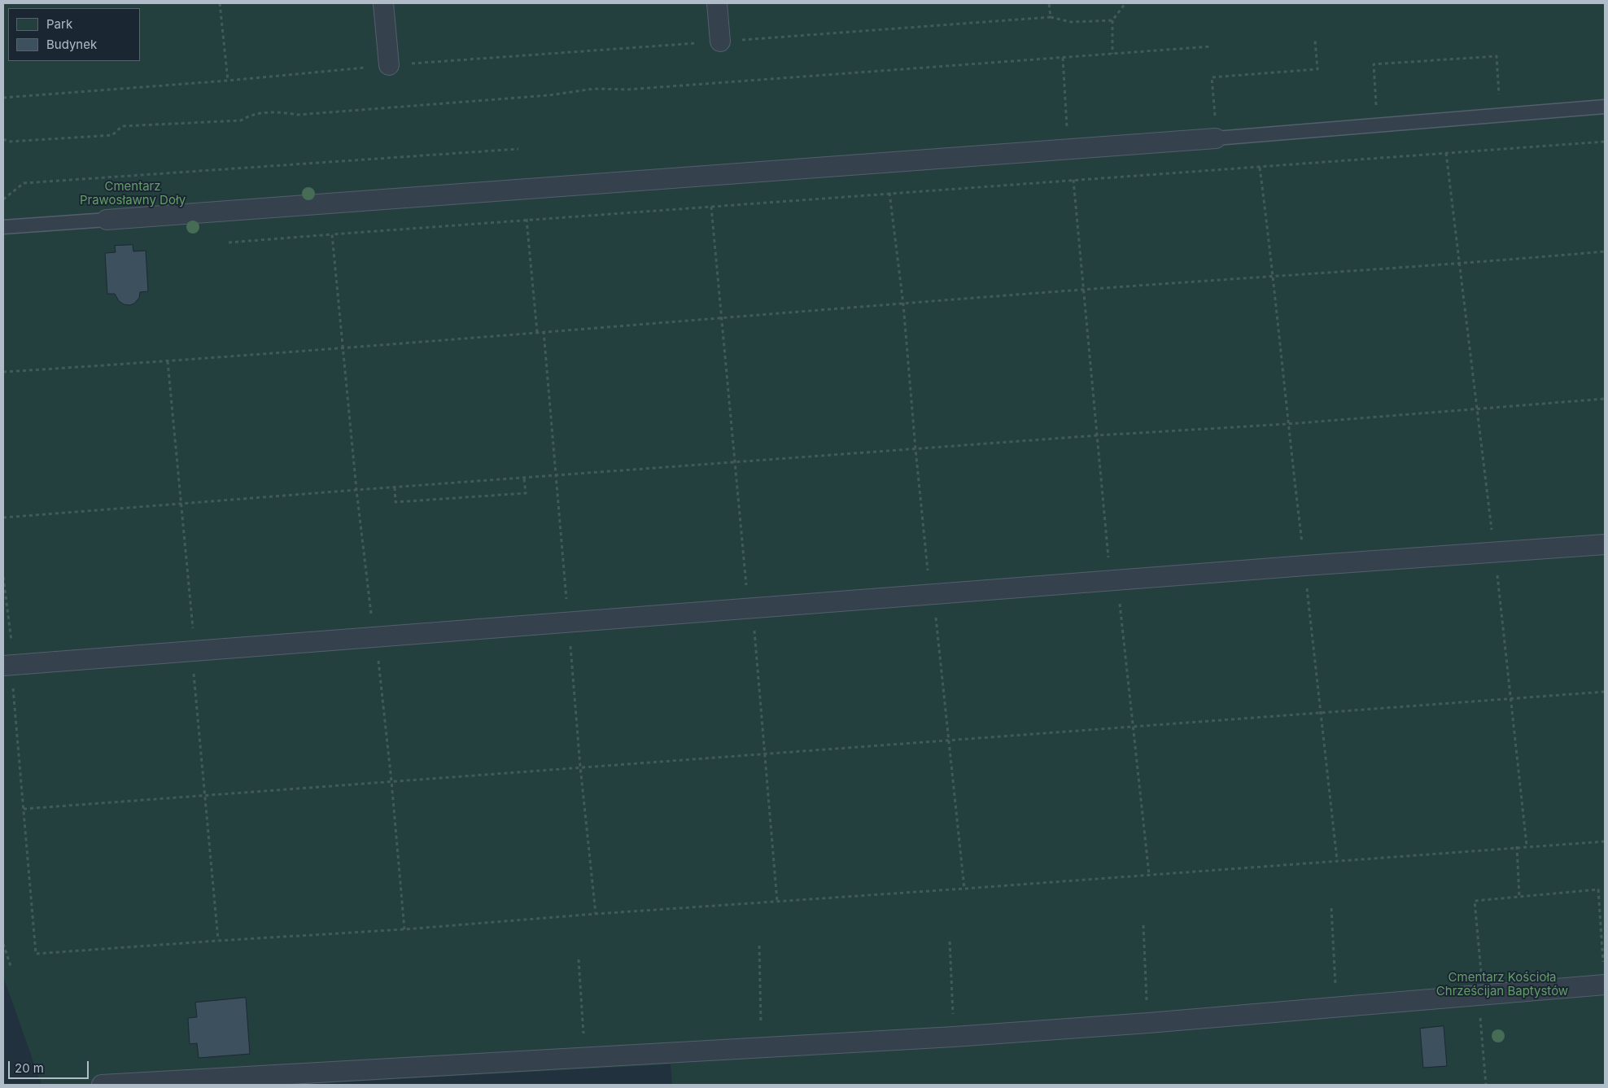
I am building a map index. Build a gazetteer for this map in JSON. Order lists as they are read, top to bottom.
{
  "parks": ["Cmentarz Prawosławny Doły", "Cmentarz Kościoła Chrześcijan Baptystów"],
  "legend": ["Park", "Budynek"],
  "scale_bar": "20 m"
}
